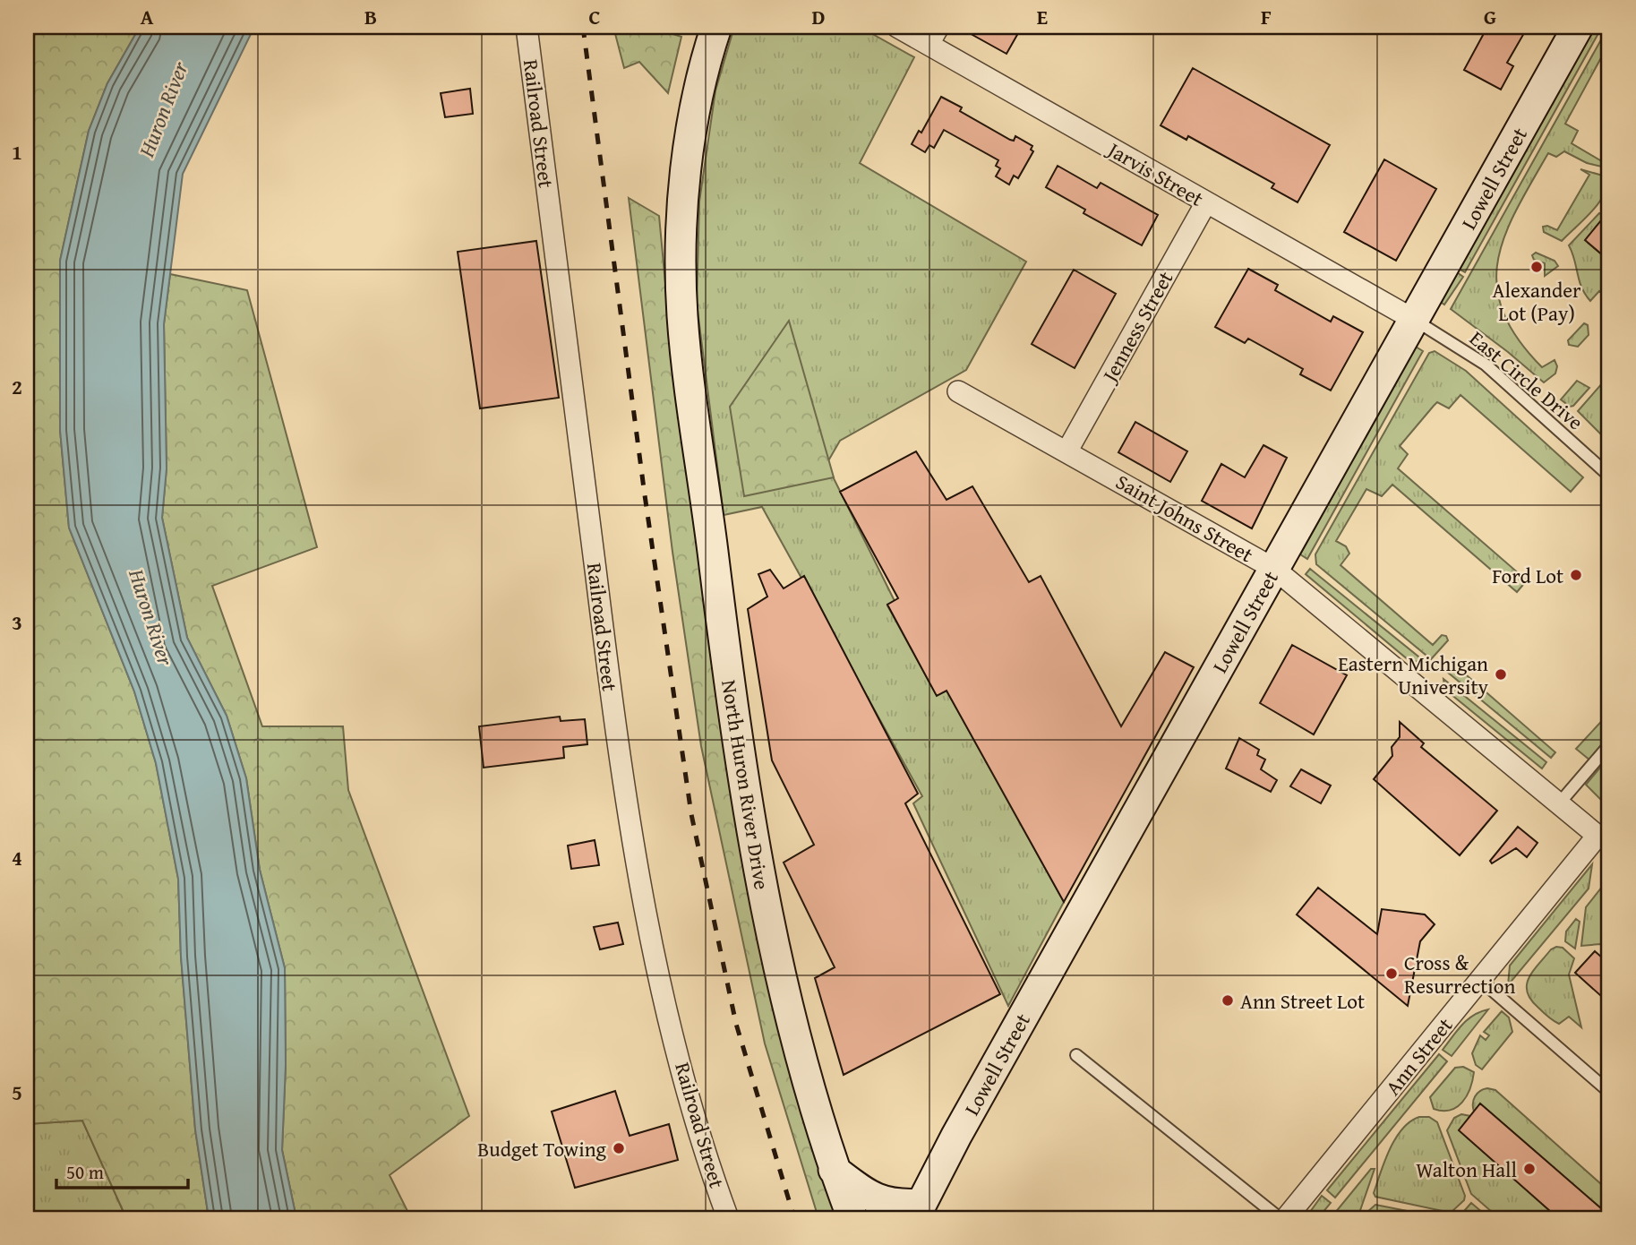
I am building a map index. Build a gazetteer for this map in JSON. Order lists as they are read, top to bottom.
{
  "streets": {
    "main road": ["Lowell Street", "North Huron River Drive"],
    "street": [
      "Railroad Street",
      "Jarvis Street",
      "Jenness Street",
      "Saint Johns Street",
      "Ann Street"
    ],
    "lane": ["East Circle Drive"]
  },
  "crossings": [
    ["Jarvis Street", "Lowell Street"],
    ["Jarvis Street", "Jenness Street"],
    ["Jarvis Street", "East Circle Drive"],
    ["Lowell Street", "East Circle Drive"],
    ["Lowell Street", "Saint Johns Street"],
    ["Jenness Street", "Saint Johns Street"],
    ["Saint Johns Street", "Ann Street"]
  ],
  "water": ["Huron River"],
  "places": [
    "Alexander Lot (Pay)",
    "Ford Lot",
    "Eastern Michigan University",
    "Cross & Resurrection",
    "Ann Street Lot",
    "Budget Towing",
    "Walton Hall"
  ],
  "scale_bar": "50 m",
  "grid": {
    "columns": [
      "A",
      "B",
      "C",
      "D",
      "E",
      "F",
      "G"
    ],
    "rows": [
      "1",
      "2",
      "3",
      "4",
      "5"
    ]
  }
}
